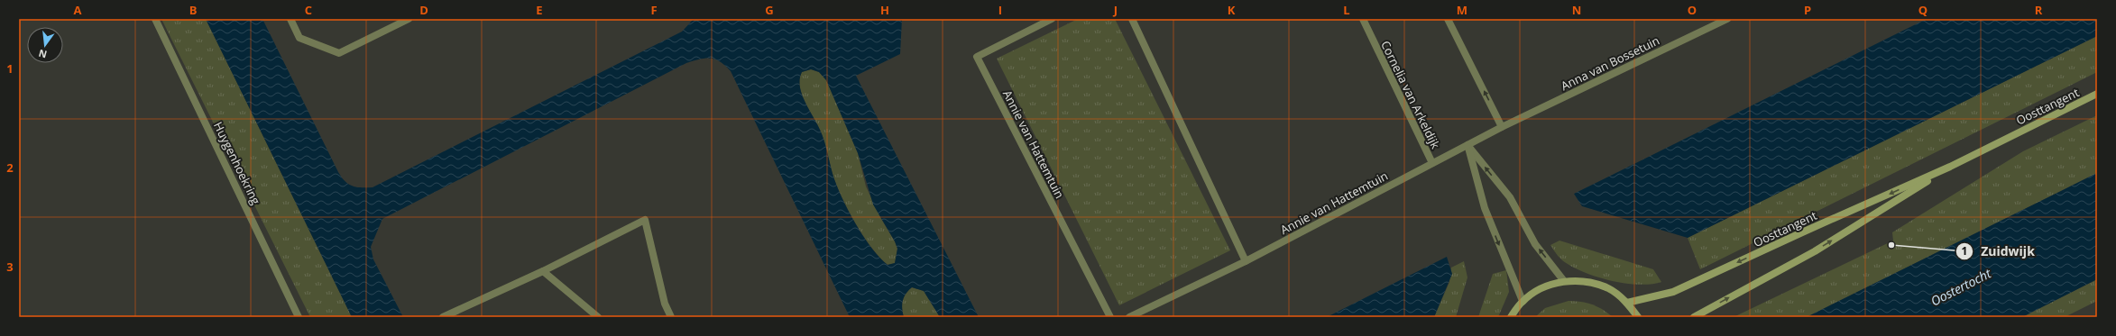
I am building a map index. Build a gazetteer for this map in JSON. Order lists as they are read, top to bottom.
{
  "streets": {
    "main road": ["Oosttangent"],
    "street": [
      "Anna van Bossetuin",
      "Cornelia van Arkeldijk",
      "Annie van Hattemtuin",
      "Huygenhoekring"
    ]
  },
  "crossings": [
    ["Anna van Bossetuin", "Cornelia van Arkeldijk"],
    ["Cornelia van Arkeldijk", "Annie van Hattemtuin"]
  ],
  "water": ["Oostertocht"],
  "places": ["Zuidwijk"],
  "north": "bottom",
  "grid": {
    "columns": [
      "A",
      "B",
      "C",
      "D",
      "E",
      "F",
      "G",
      "H",
      "I",
      "J",
      "K",
      "L",
      "M",
      "N",
      "O",
      "P",
      "Q",
      "R"
    ],
    "rows": ["1", "2", "3"]
  }
}
